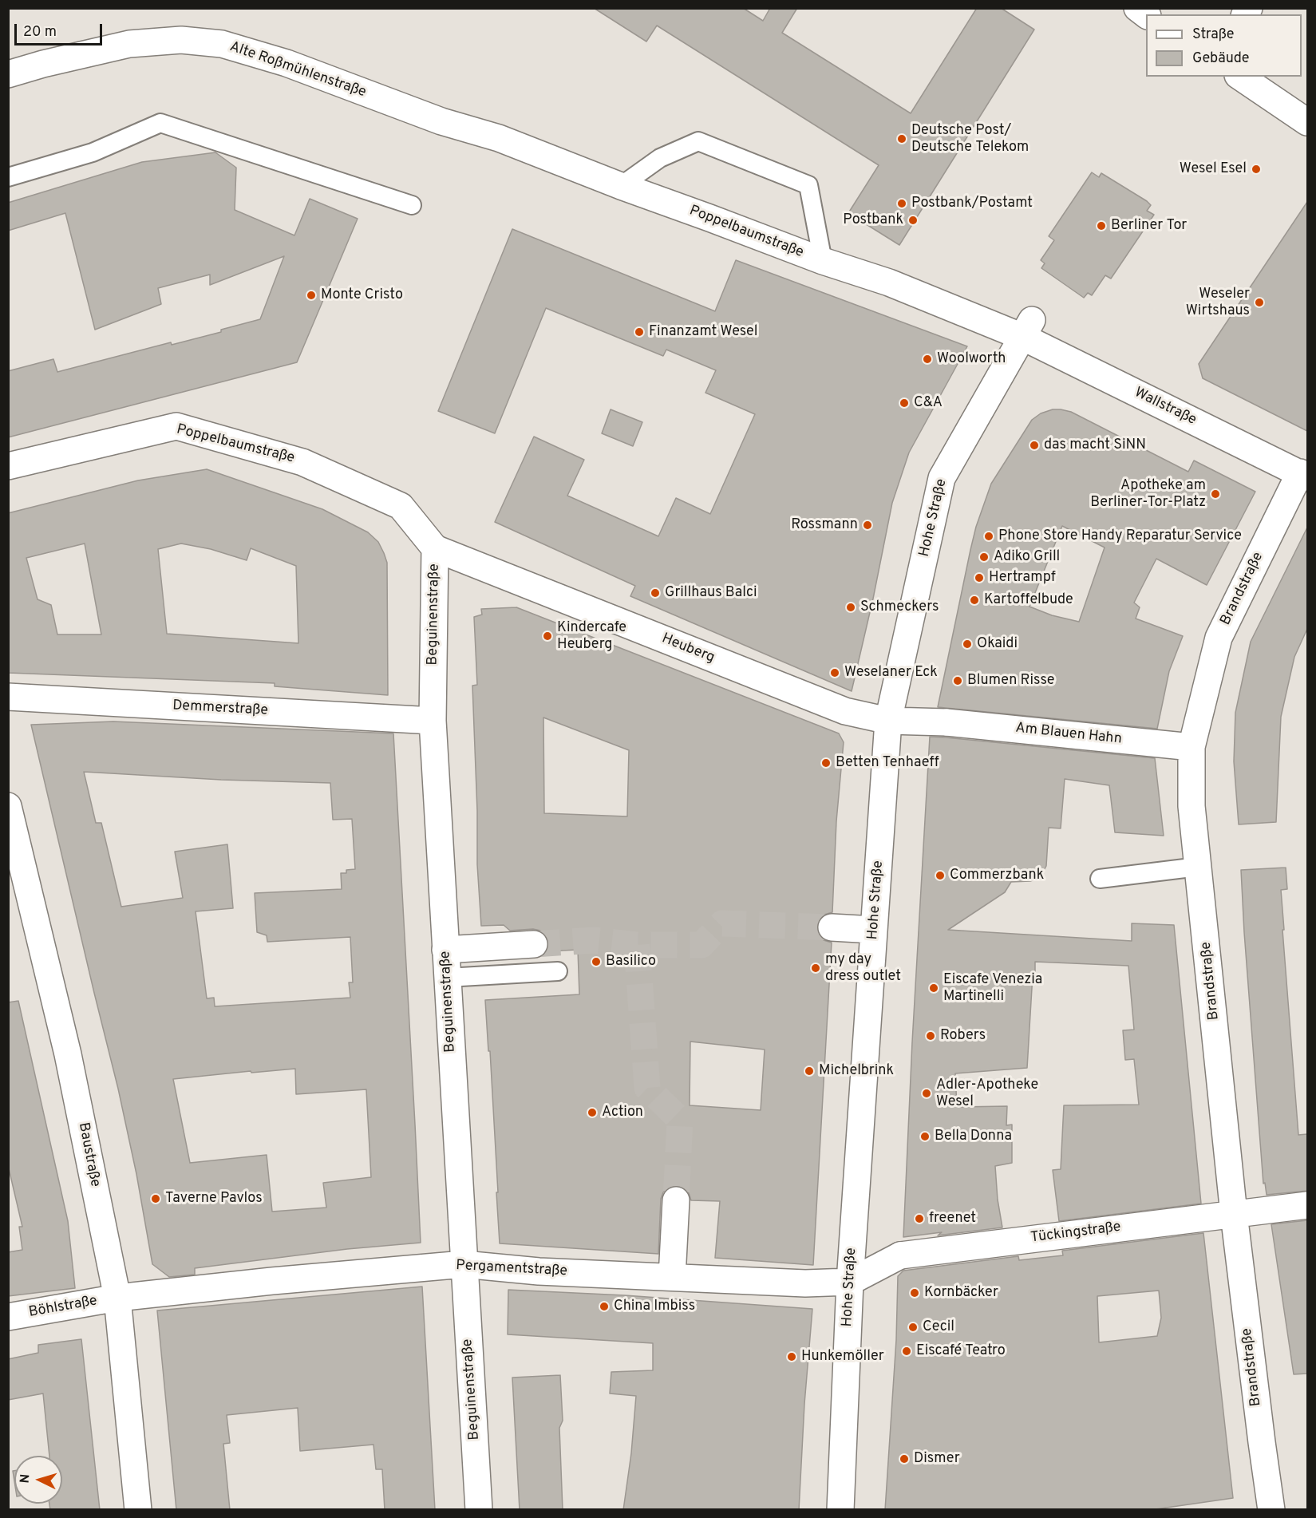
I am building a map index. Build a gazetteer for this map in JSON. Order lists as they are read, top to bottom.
{
  "streets": {
    "street": [
      "Alte Roßmühlenstraße",
      "Poppelbaumstraße",
      "Wallstraße",
      "Hohe Straße",
      "Brandstraße",
      "Beguinenstraße",
      "Heuberg",
      "Demmerstraße",
      "Am Blauen Hahn",
      "Baustraße",
      "Tückingstraße",
      "Pergamentstraße",
      "Böhlstraße"
    ]
  },
  "crossings": [
    ["Alte Roßmühlenstraße", "Poppelbaumstraße"],
    ["Poppelbaumstraße", "Wallstraße"],
    ["Poppelbaumstraße", "Hohe Straße"],
    ["Poppelbaumstraße", "Beguinenstraße"],
    ["Wallstraße", "Hohe Straße"],
    ["Wallstraße", "Brandstraße"],
    ["Hohe Straße", "Heuberg"],
    ["Hohe Straße", "Tückingstraße"],
    ["Hohe Straße", "Pergamentstraße"],
    ["Brandstraße", "Am Blauen Hahn"],
    ["Brandstraße", "Tückingstraße"],
    ["Beguinenstraße", "Heuberg"],
    ["Beguinenstraße", "Demmerstraße"],
    ["Beguinenstraße", "Pergamentstraße"],
    ["Heuberg", "Am Blauen Hahn"],
    ["Baustraße", "Pergamentstraße"],
    ["Baustraße", "Böhlstraße"],
    ["Tückingstraße", "Pergamentstraße"],
    ["Pergamentstraße", "Böhlstraße"]
  ],
  "places": [
    "Deutsche Post/ Deutsche Telekom",
    "Wesel Esel",
    "Postbank/Postamt",
    "Postbank",
    "Berliner Tor",
    "Monte Cristo",
    "Weseler Wirtshaus",
    "Finanzamt Wesel",
    "Woolworth",
    "C&A",
    "das macht SiNN",
    "Apotheke am Berliner-Tor-Platz",
    "Rossmann",
    "Phone Store Handy Reparatur Service",
    "Adiko Grill",
    "Hertrampf",
    "Grillhaus Balci",
    "Kartoffelbude",
    "Schmeckers",
    "Kindercafe Heuberg",
    "Okaidi",
    "Weselaner Eck",
    "Blumen Risse",
    "Betten Tenhaeff",
    "Commerzbank",
    "Basilico",
    "my day dress outlet",
    "Eiscafe Venezia Martinelli",
    "Robers",
    "Michelbrink",
    "Adler-Apotheke Wesel",
    "Action",
    "Bella Donna",
    "Taverne Pavlos",
    "freenet",
    "Kornbäcker",
    "China Imbiss",
    "Cecil",
    "Eiscafé Teatro",
    "Hunkemöller",
    "Dismer"
  ],
  "legend": ["Straße", "Gebäude"],
  "scale_bar": "20 m",
  "north": "left"
}
